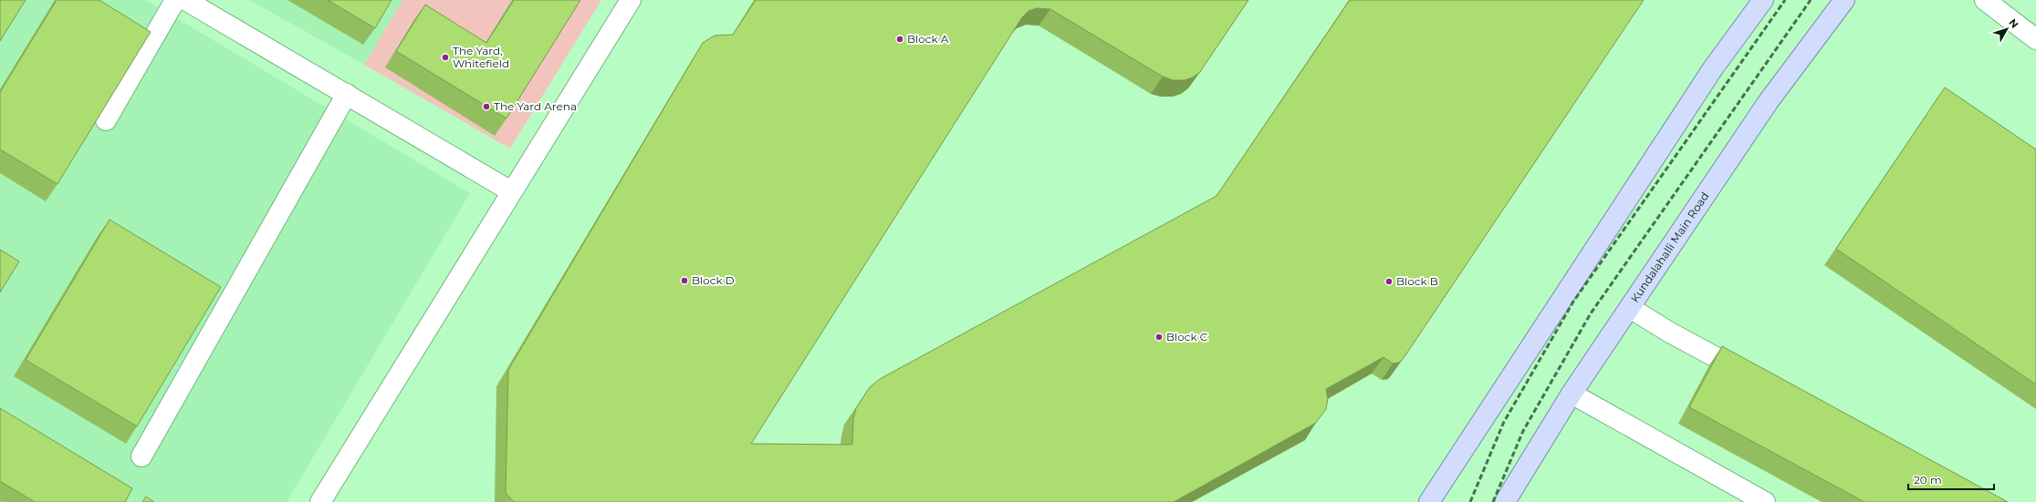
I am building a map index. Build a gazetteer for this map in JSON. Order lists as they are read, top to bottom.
{
  "streets": {
    "main road": ["Kundalahalli Main Road"]
  },
  "places": [
    "Block A",
    "The Yard, Whitefield",
    "The Yard Arena",
    "Block D",
    "Block B",
    "Block C"
  ],
  "scale_bar": "20 m",
  "north": "top right"
}
